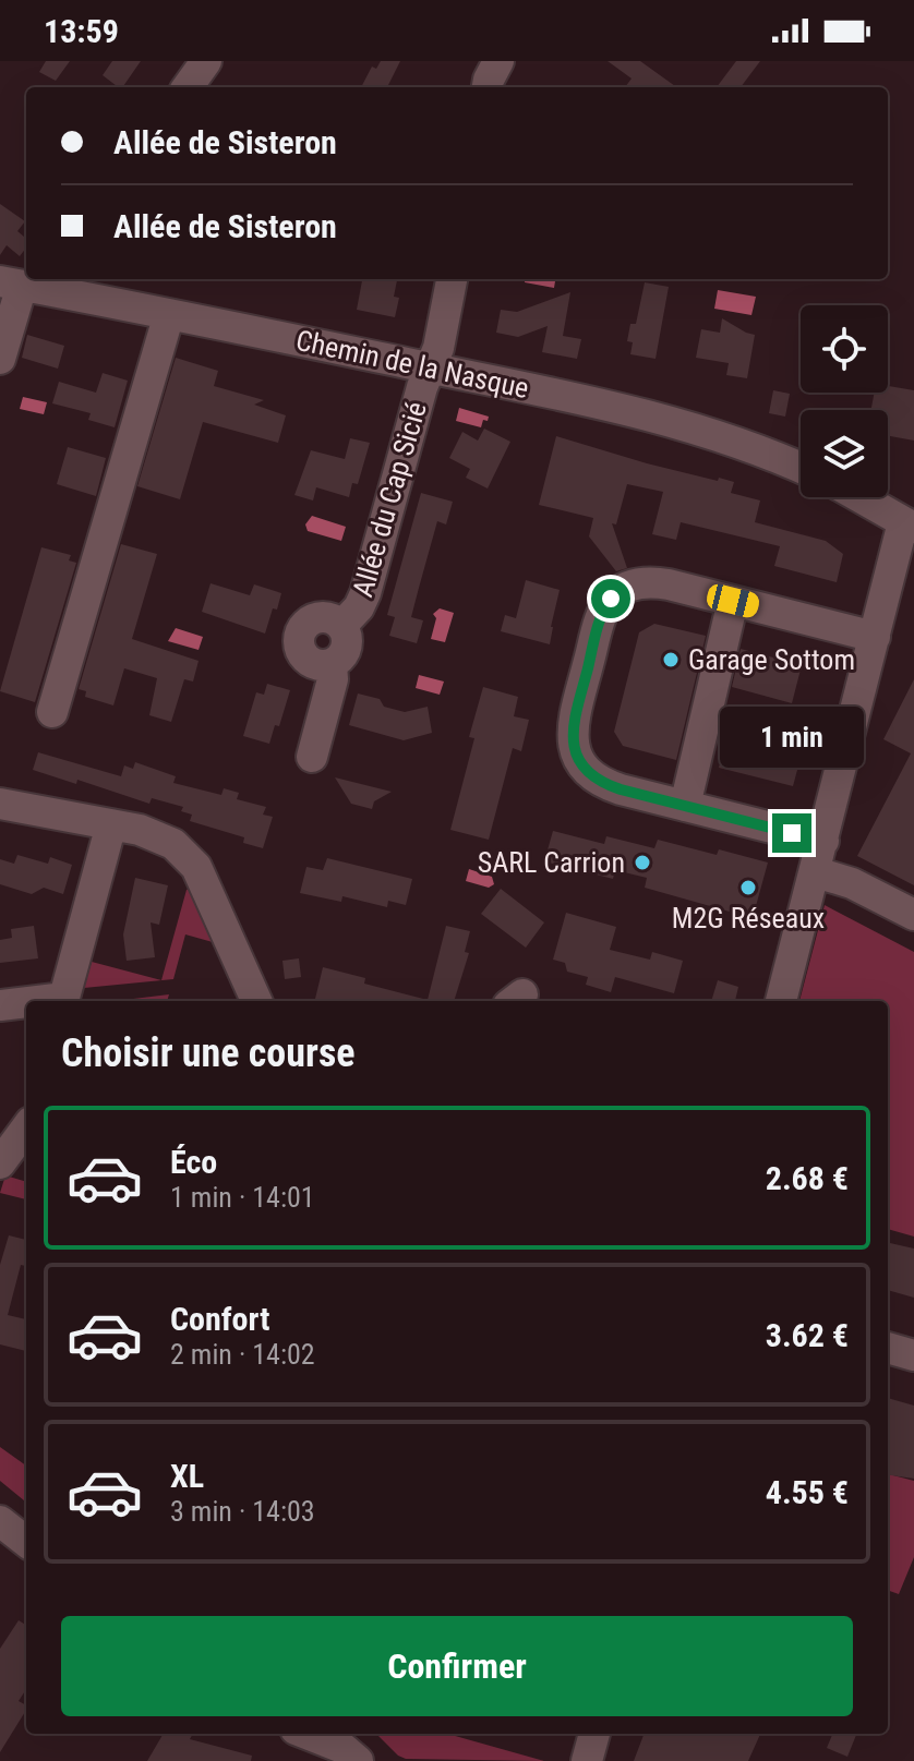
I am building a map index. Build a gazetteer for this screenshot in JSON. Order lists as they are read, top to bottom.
{
  "streets": {
    "street": ["Chemin de la Nasque", "Allée du Cap Sicié"]
  },
  "crossings": [
    ["Chemin de la Nasque", "Allée du Cap Sicié"]
  ],
  "places": ["Garage Sottom", "SARL Carrion", "M2G Réseaux"],
  "page": {
    "status": "13:59",
    "banner": ["Allée de Sisteron", "Allée de Sisteron"],
    "bubble": "1 min",
    "heading": "Choisir une course",
    "list": [
      {
        "name": "Éco",
        "note": "1 min · 14:01",
        "value": "2.68 €"
      },
      {
        "name": "Confort",
        "note": "2 min · 14:02",
        "value": "3.62 €"
      },
      {
        "name": "XL",
        "note": "3 min · 14:03",
        "value": "4.55 €"
      }
    ],
    "buttons": "Confirmer"
  }
}
